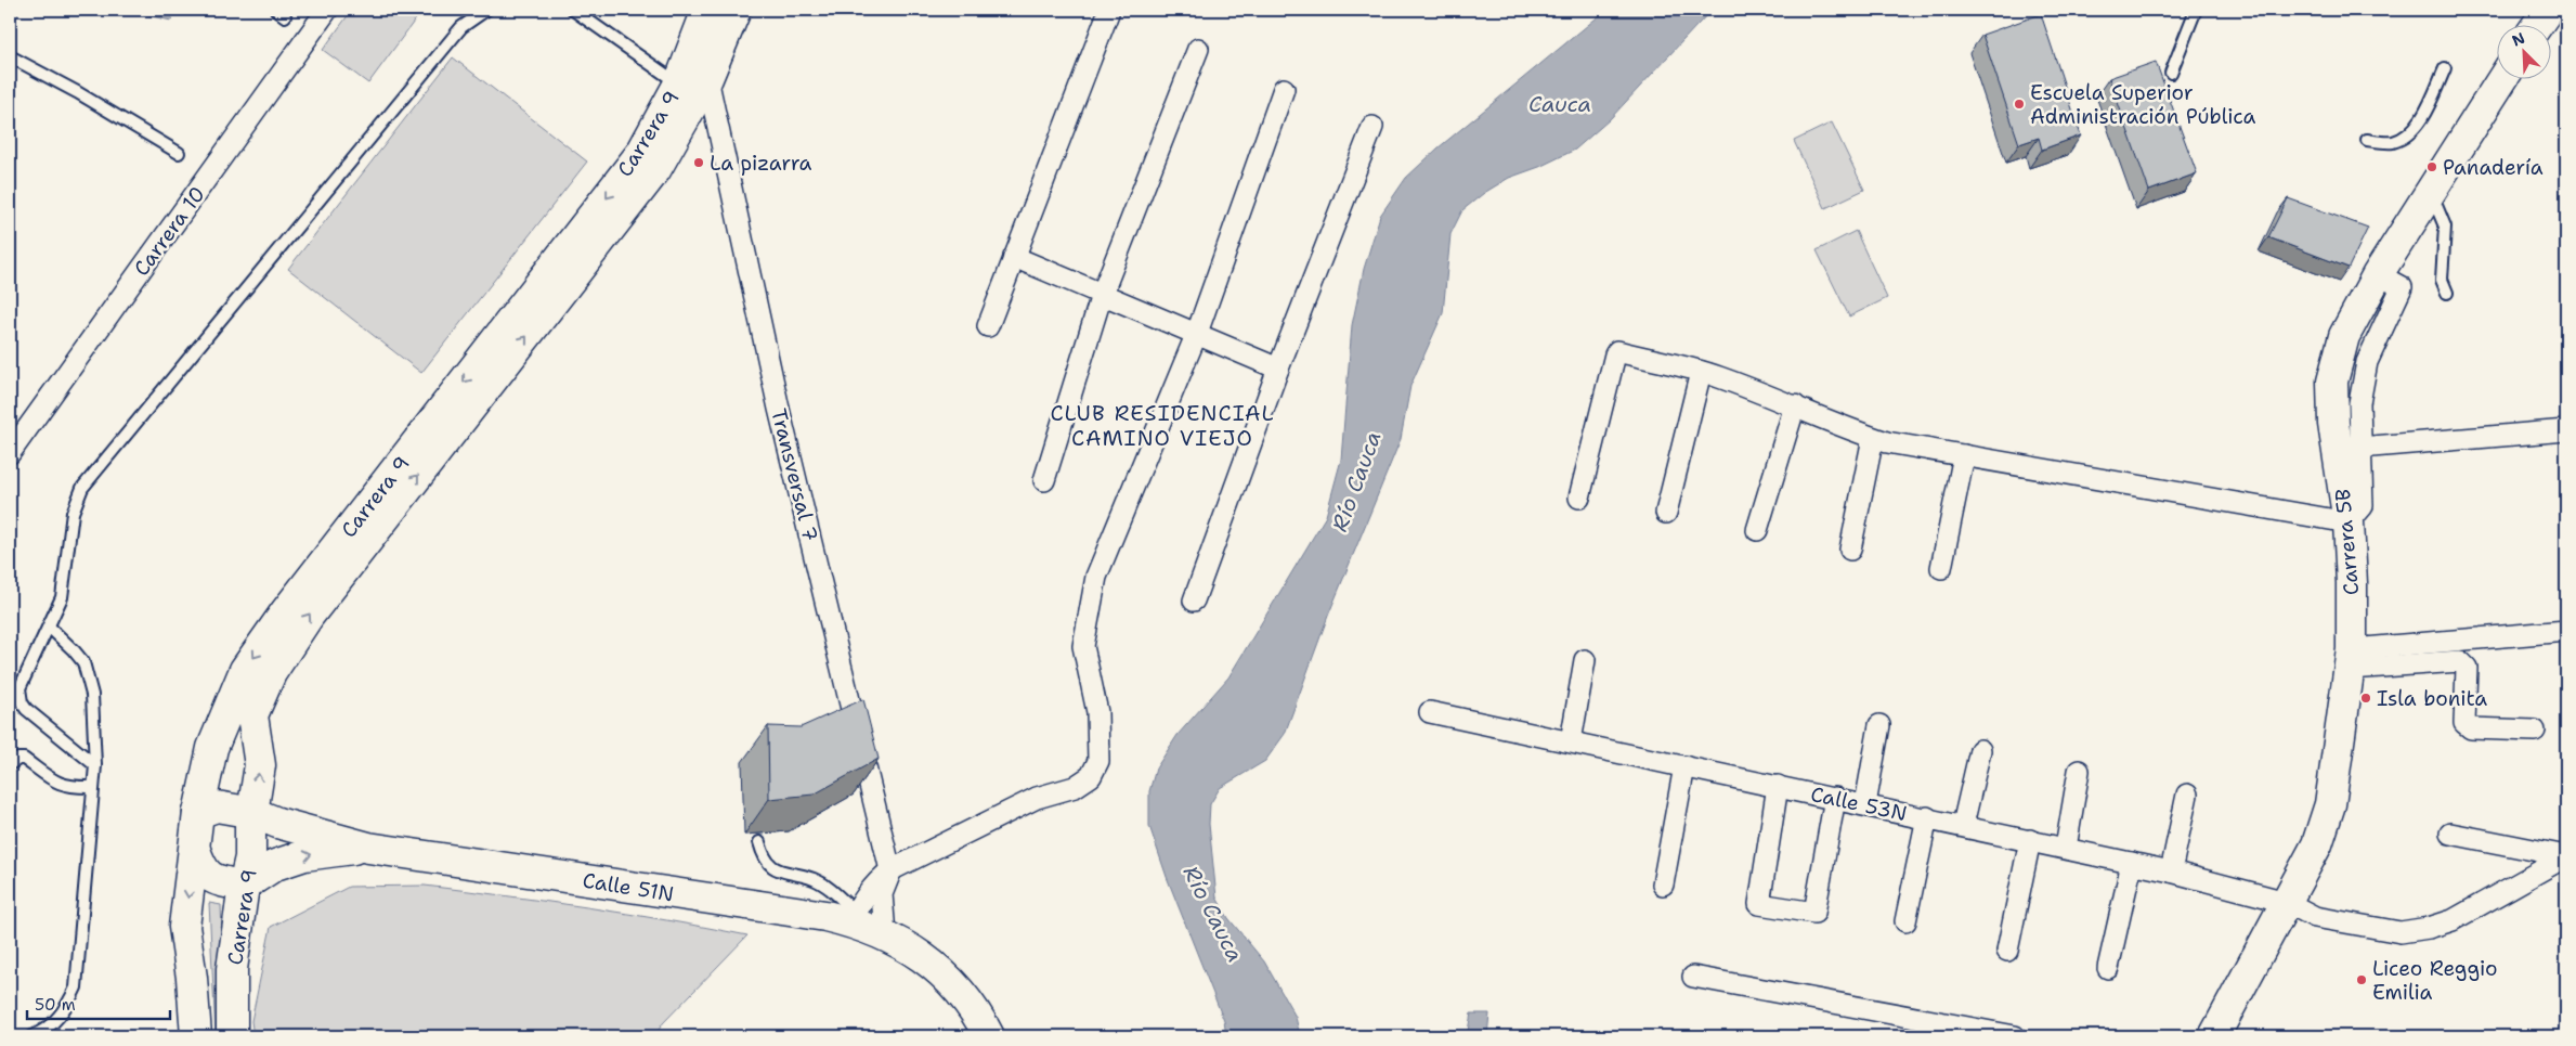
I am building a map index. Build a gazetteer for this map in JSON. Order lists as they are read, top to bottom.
{
  "streets": {
    "main road": ["Carrera 9", "Carrera 5B", "Calle 51N"],
    "street": ["Carrera 10", "Transversal 7", "Calle 53N"]
  },
  "crossings": [
    ["Carrera 9", "Transversal 7"],
    ["Carrera 9", "Calle 51N"],
    ["Carrera 5B", "Calle 53N"]
  ],
  "districts": ["CLUB RESIDENCIAL CAMINO VIEJO"],
  "water": ["Cauca", "Río Cauca"],
  "places": [
    "Escuela Superior Administración Pública",
    "La pizarra",
    "Panadería",
    "Isla bonita",
    "Liceo Reggio Emilia"
  ],
  "scale_bar": "50 m",
  "north": "top left"
}
